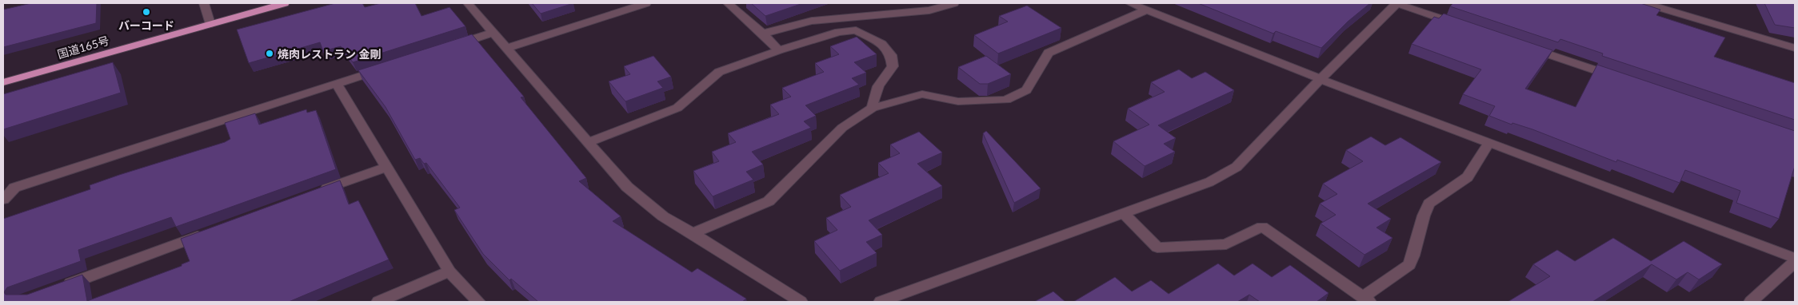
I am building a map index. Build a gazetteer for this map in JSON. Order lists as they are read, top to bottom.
{
  "streets": {
    "highway": ["国道165号"]
  },
  "places": ["バーコード", "焼肉レストラン 金剛"]
}
